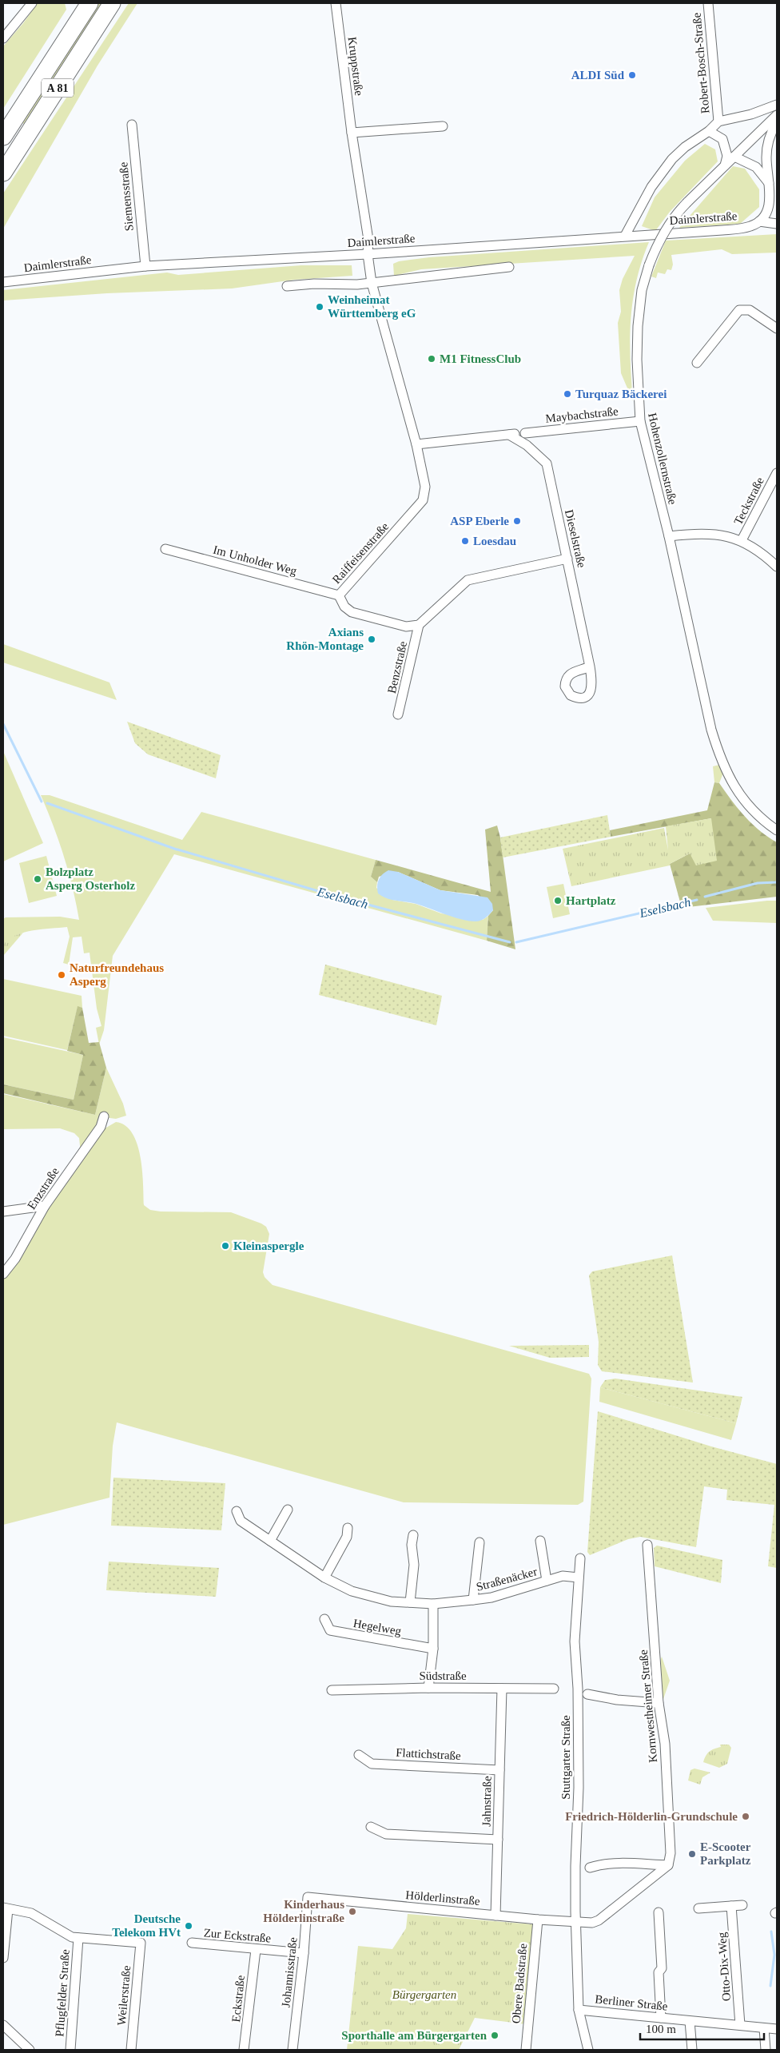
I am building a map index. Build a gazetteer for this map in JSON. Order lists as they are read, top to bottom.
{
  "streets": {
    "highway": ["A 81"],
    "street": [
      "Robert-Bosch-Straße",
      "Kruppstraße",
      "Siemensstraße",
      "Daimlerstraße",
      "Maybachstraße",
      "Hohenzollernstraße",
      "Teckstraße",
      "Dieselstraße",
      "Raiffeisenstraße",
      "Im Unholder Weg",
      "Benzstraße",
      "Enzstraße",
      "Straßenäcker",
      "Hegelweg",
      "Südstraße",
      "Kornwestheimer Straße",
      "Flattichstraße",
      "Stuttgarter Straße",
      "Jahnstraße",
      "Hölderlinstraße",
      "Zur Eckstraße",
      "Otto-Dix-Weg",
      "Johannisstraße",
      "Obere Badstraße",
      "Pflugfelder Straße",
      "Weilerstraße",
      "Eckstraße",
      "Berliner Straße"
    ]
  },
  "crossings": [
    ["Robert-Bosch-Straße", "Daimlerstraße"],
    ["Robert-Bosch-Straße", "Hohenzollernstraße"],
    ["Kruppstraße", "Raiffeisenstraße"],
    ["Siemensstraße", "Daimlerstraße"],
    ["Daimlerstraße", "Raiffeisenstraße"],
    ["Maybachstraße", "Hohenzollernstraße"],
    ["Maybachstraße", "Dieselstraße"],
    ["Maybachstraße", "Raiffeisenstraße"],
    ["Raiffeisenstraße", "Im Unholder Weg"],
    ["Raiffeisenstraße", "Benzstraße"],
    ["Straßenäcker", "Stuttgarter Straße"],
    ["Südstraße", "Jahnstraße"],
    ["Flattichstraße", "Jahnstraße"],
    ["Stuttgarter Straße", "Hölderlinstraße"],
    ["Stuttgarter Straße", "Berliner Straße"],
    ["Jahnstraße", "Hölderlinstraße"],
    ["Hölderlinstraße", "Johannisstraße"],
    ["Hölderlinstraße", "Obere Badstraße"],
    ["Zur Eckstraße", "Johannisstraße"],
    ["Zur Eckstraße", "Eckstraße"],
    ["Otto-Dix-Weg", "Berliner Straße"],
    ["Pflugfelder Straße", "Weilerstraße"]
  ],
  "water": ["Eselsbach"],
  "parks": ["Bürgergarten"],
  "places": [
    "ALDI Süd",
    "Weinheimat Württemberg eG",
    "M1 FitnessClub",
    "Turquaz Bäckerei",
    "ASP Eberle",
    "Loesdau",
    "Axians Rhön-Montage",
    "Bolzplatz Asperg Osterholz",
    "Hartplatz",
    "Naturfreundehaus Asperg",
    "Kleinaspergle",
    "Friedrich-Hölderlin-Grundschule",
    "E-Scooter Parkplatz",
    "Kinderhaus Hölderlinstraße",
    "Deutsche Telekom HVt",
    "Sporthalle am Bürgergarten"
  ],
  "scale_bar": "100 m"
}
